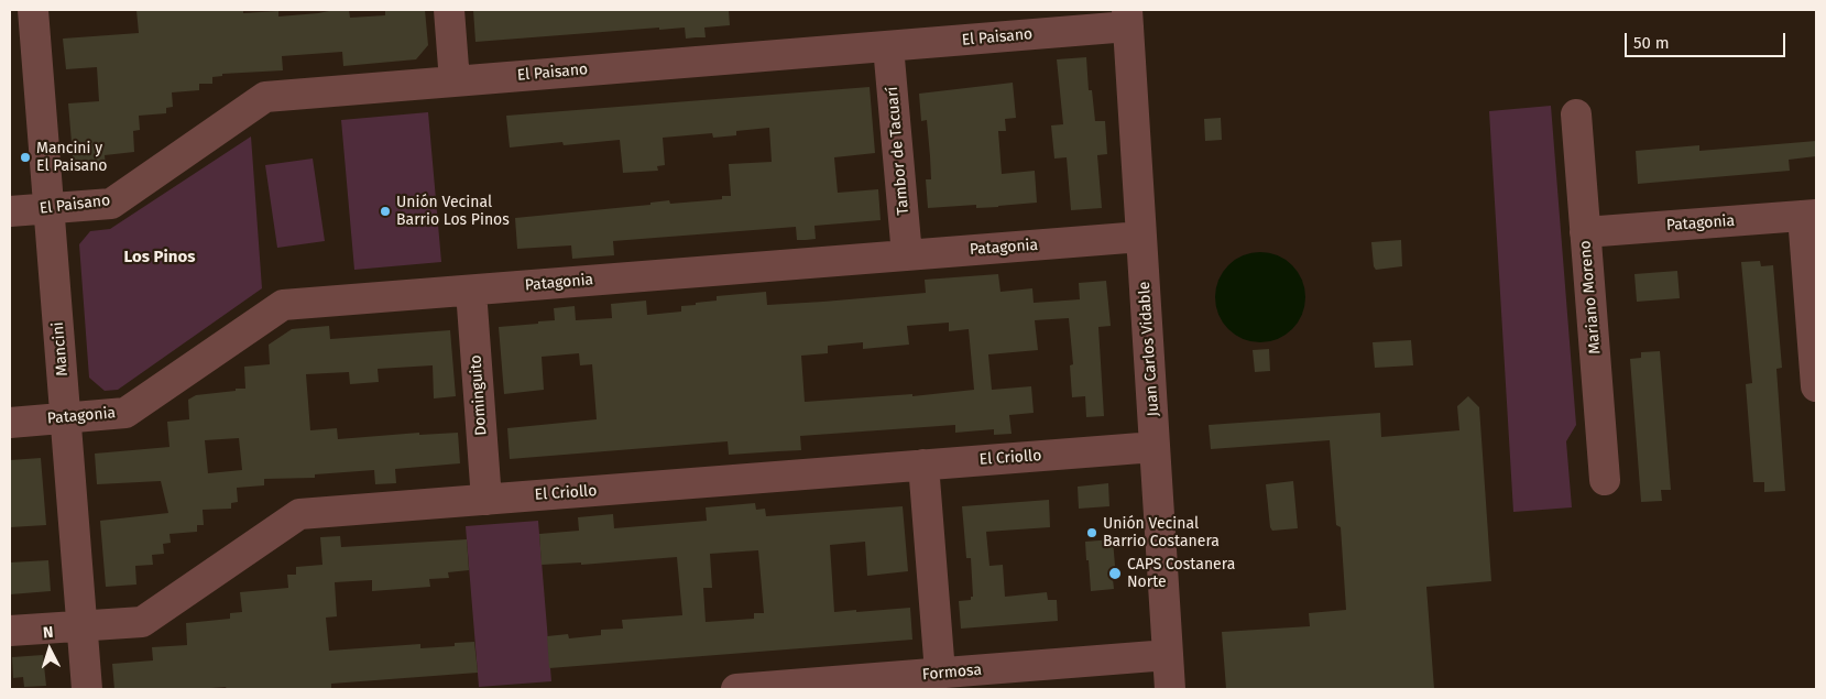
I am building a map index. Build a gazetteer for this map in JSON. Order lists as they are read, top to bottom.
{
  "streets": {
    "street": [
      "El Paisano",
      "Tambor de Tacuarí",
      "Patagonia",
      "Mariano Moreno",
      "Mancini",
      "Juan Carlos Vidable",
      "Dominguito",
      "El Criollo",
      "Formosa"
    ]
  },
  "crossings": [
    ["El Paisano", "Tambor de Tacuarí"],
    ["El Paisano", "Mancini"],
    ["El Paisano", "Juan Carlos Vidable"],
    ["Tambor de Tacuarí", "Patagonia"],
    ["Patagonia", "Mariano Moreno"],
    ["Patagonia", "Mancini"],
    ["Patagonia", "Juan Carlos Vidable"],
    ["Patagonia", "Dominguito"],
    ["Mancini", "El Criollo"],
    ["Juan Carlos Vidable", "El Criollo"],
    ["Juan Carlos Vidable", "Formosa"],
    ["Dominguito", "El Criollo"]
  ],
  "districts": ["Los Pinos"],
  "places": [
    "Mancini y El Paisano",
    "Unión Vecinal Barrio Los Pinos",
    "Unión Vecinal Barrio Costanera",
    "CAPS Costanera Norte"
  ],
  "scale_bar": "50 m",
  "north": "top"
}
